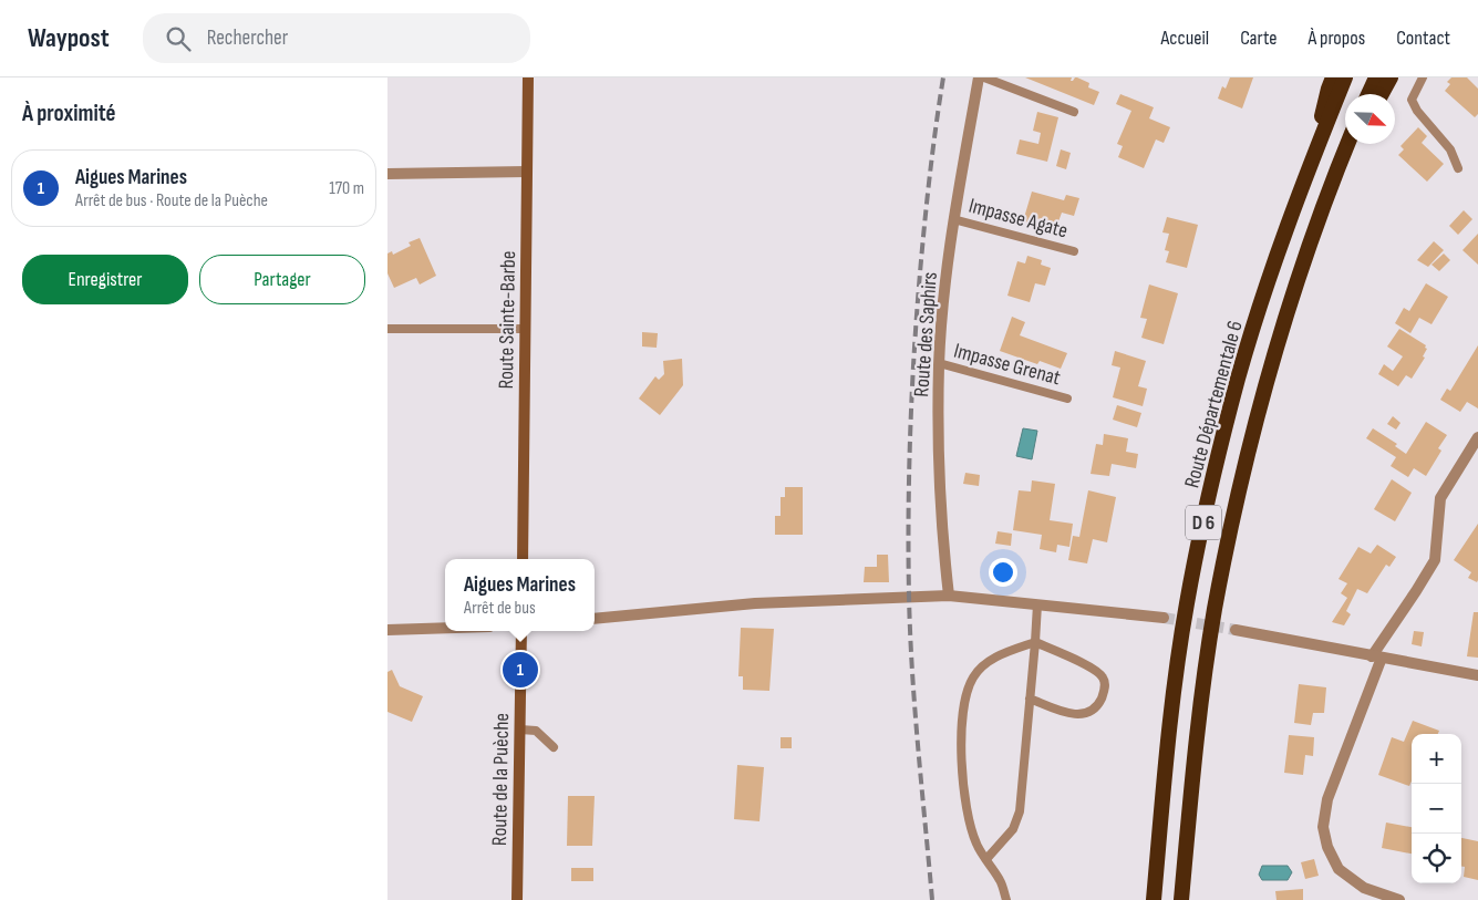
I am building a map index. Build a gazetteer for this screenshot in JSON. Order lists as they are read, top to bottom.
{
  "streets": {
    "highway": ["Route Départementale 6", "D 6"],
    "main road": ["Route Sainte-Barbe", "Route de la Puèche"],
    "street": ["Route des Saphirs"],
    "lane": ["Impasse Agate", "Impasse Grenat"]
  },
  "crossings": [
    ["Impasse Agate", "Route des Saphirs"],
    ["Route des Saphirs", "Impasse Grenat"],
    ["Route Départementale 6", "D 6"]
  ],
  "north": "bottom right",
  "page": {
    "header": "Waypost",
    "search": "Rechercher",
    "nav": [
      "Accueil",
      "Carte",
      "À propos",
      "Contact"
    ],
    "heading": "À proximité",
    "list": [
      {
        "mark": "1",
        "name": "Aigues Marines",
        "note": "Arrêt de bus · Route de la Puèche",
        "value": "170 m"
      }
    ],
    "buttons": ["Enregistrer", "Partager"],
    "popup": ["Aigues Marines", "Arrêt de bus"],
    "pins": "1",
    "map_buttons": ["+", "−"]
  }
}
